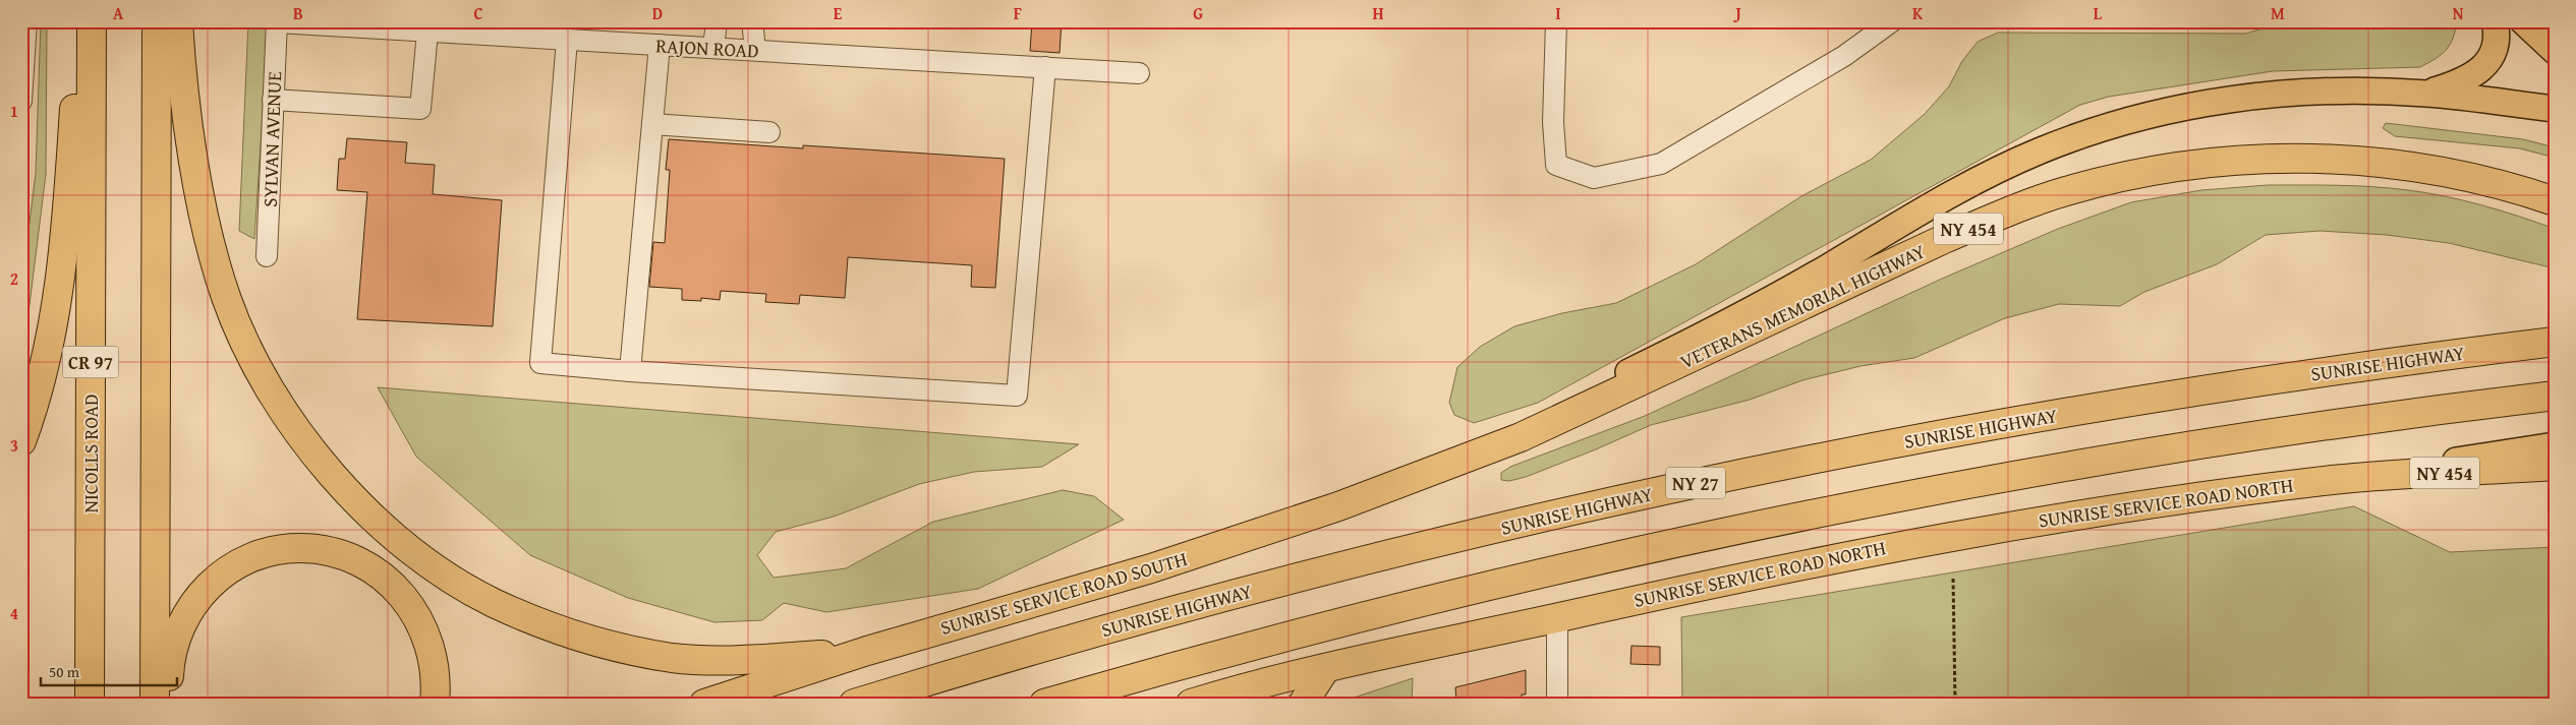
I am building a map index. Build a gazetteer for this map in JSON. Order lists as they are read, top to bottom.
{
  "streets": {
    "highway": [
      "NY 454",
      "VETERANS MEMORIAL HIGHWAY",
      "CR 97",
      "SUNRISE HIGHWAY",
      "NICOLLS ROAD",
      "NY 27",
      "SUNRISE SERVICE ROAD NORTH",
      "SUNRISE SERVICE ROAD SOUTH"
    ],
    "street": ["RAJON ROAD", "SYLVAN AVENUE"]
  },
  "crossings": [
    ["RAJON ROAD", "SYLVAN AVENUE"],
    ["NY 454", "SUNRISE SERVICE ROAD NORTH"],
    ["VETERANS MEMORIAL HIGHWAY", "SUNRISE SERVICE ROAD SOUTH"]
  ],
  "scale_bar": "50 m",
  "grid": {
    "columns": [
      "A",
      "B",
      "C",
      "D",
      "E",
      "F",
      "G",
      "H",
      "I",
      "J",
      "K",
      "L",
      "M",
      "N"
    ],
    "rows": [
      "1",
      "2",
      "3",
      "4"
    ]
  }
}
